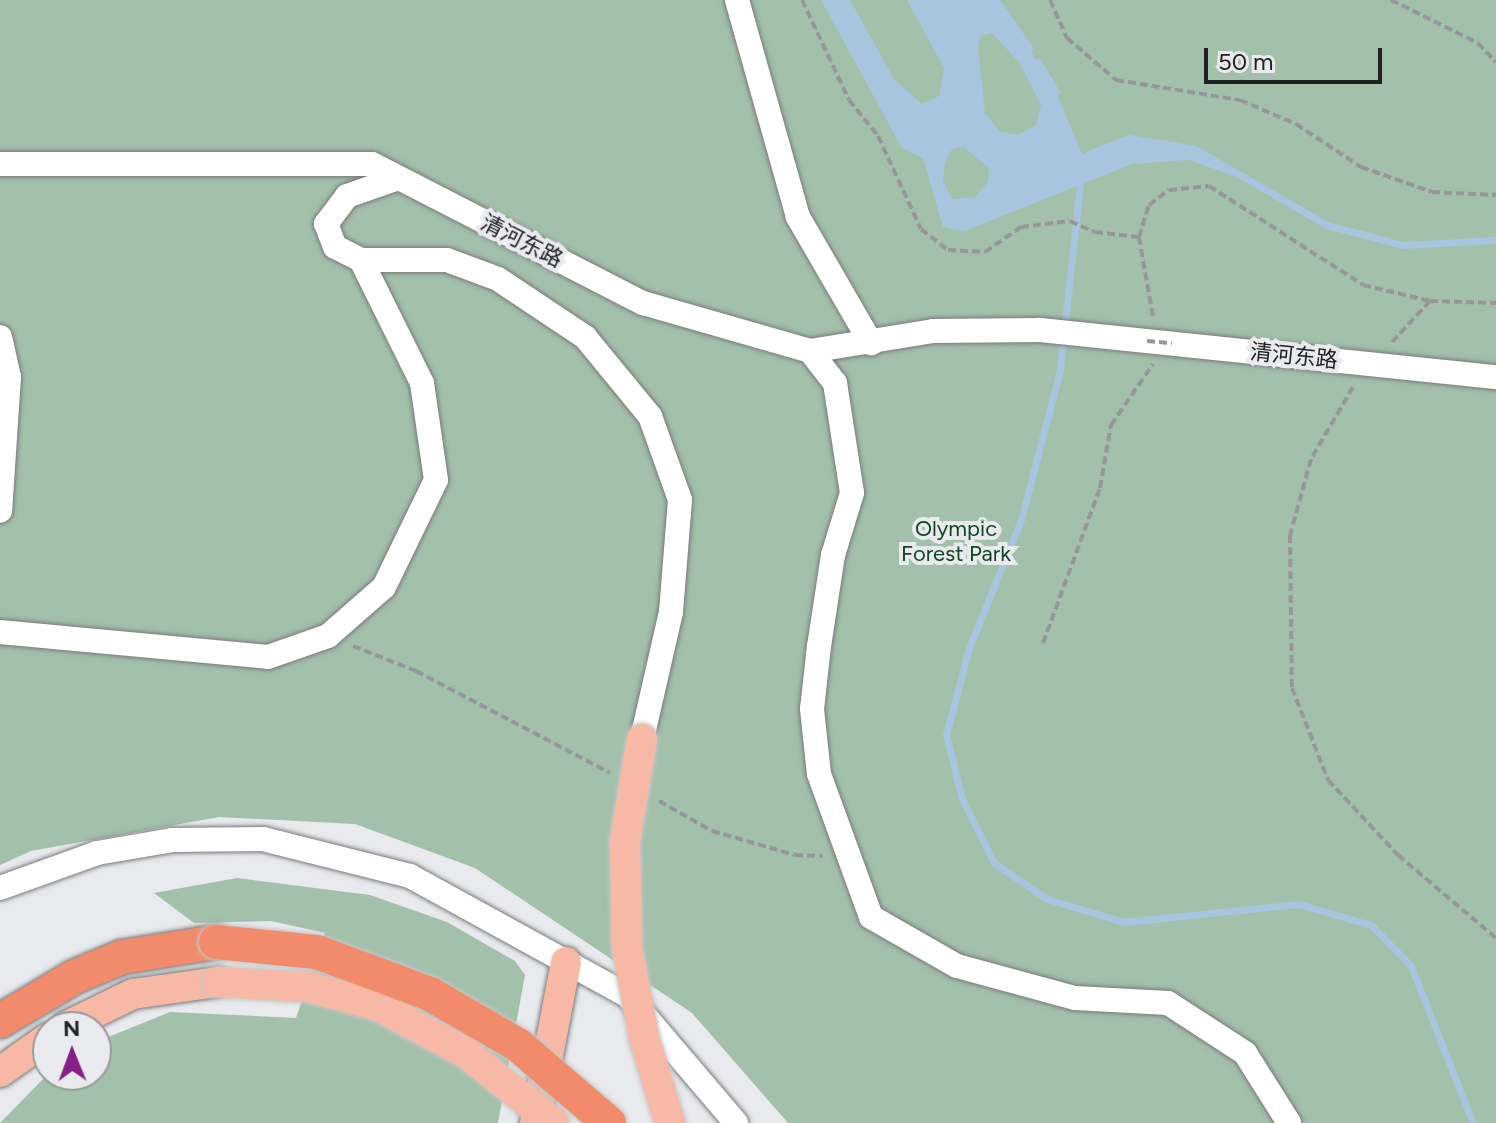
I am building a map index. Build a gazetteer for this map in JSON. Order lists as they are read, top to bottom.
{
  "streets": {
    "street": ["清河东路"]
  },
  "parks": ["Olympic Forest Park"],
  "scale_bar": "50 m",
  "north": "top"
}
